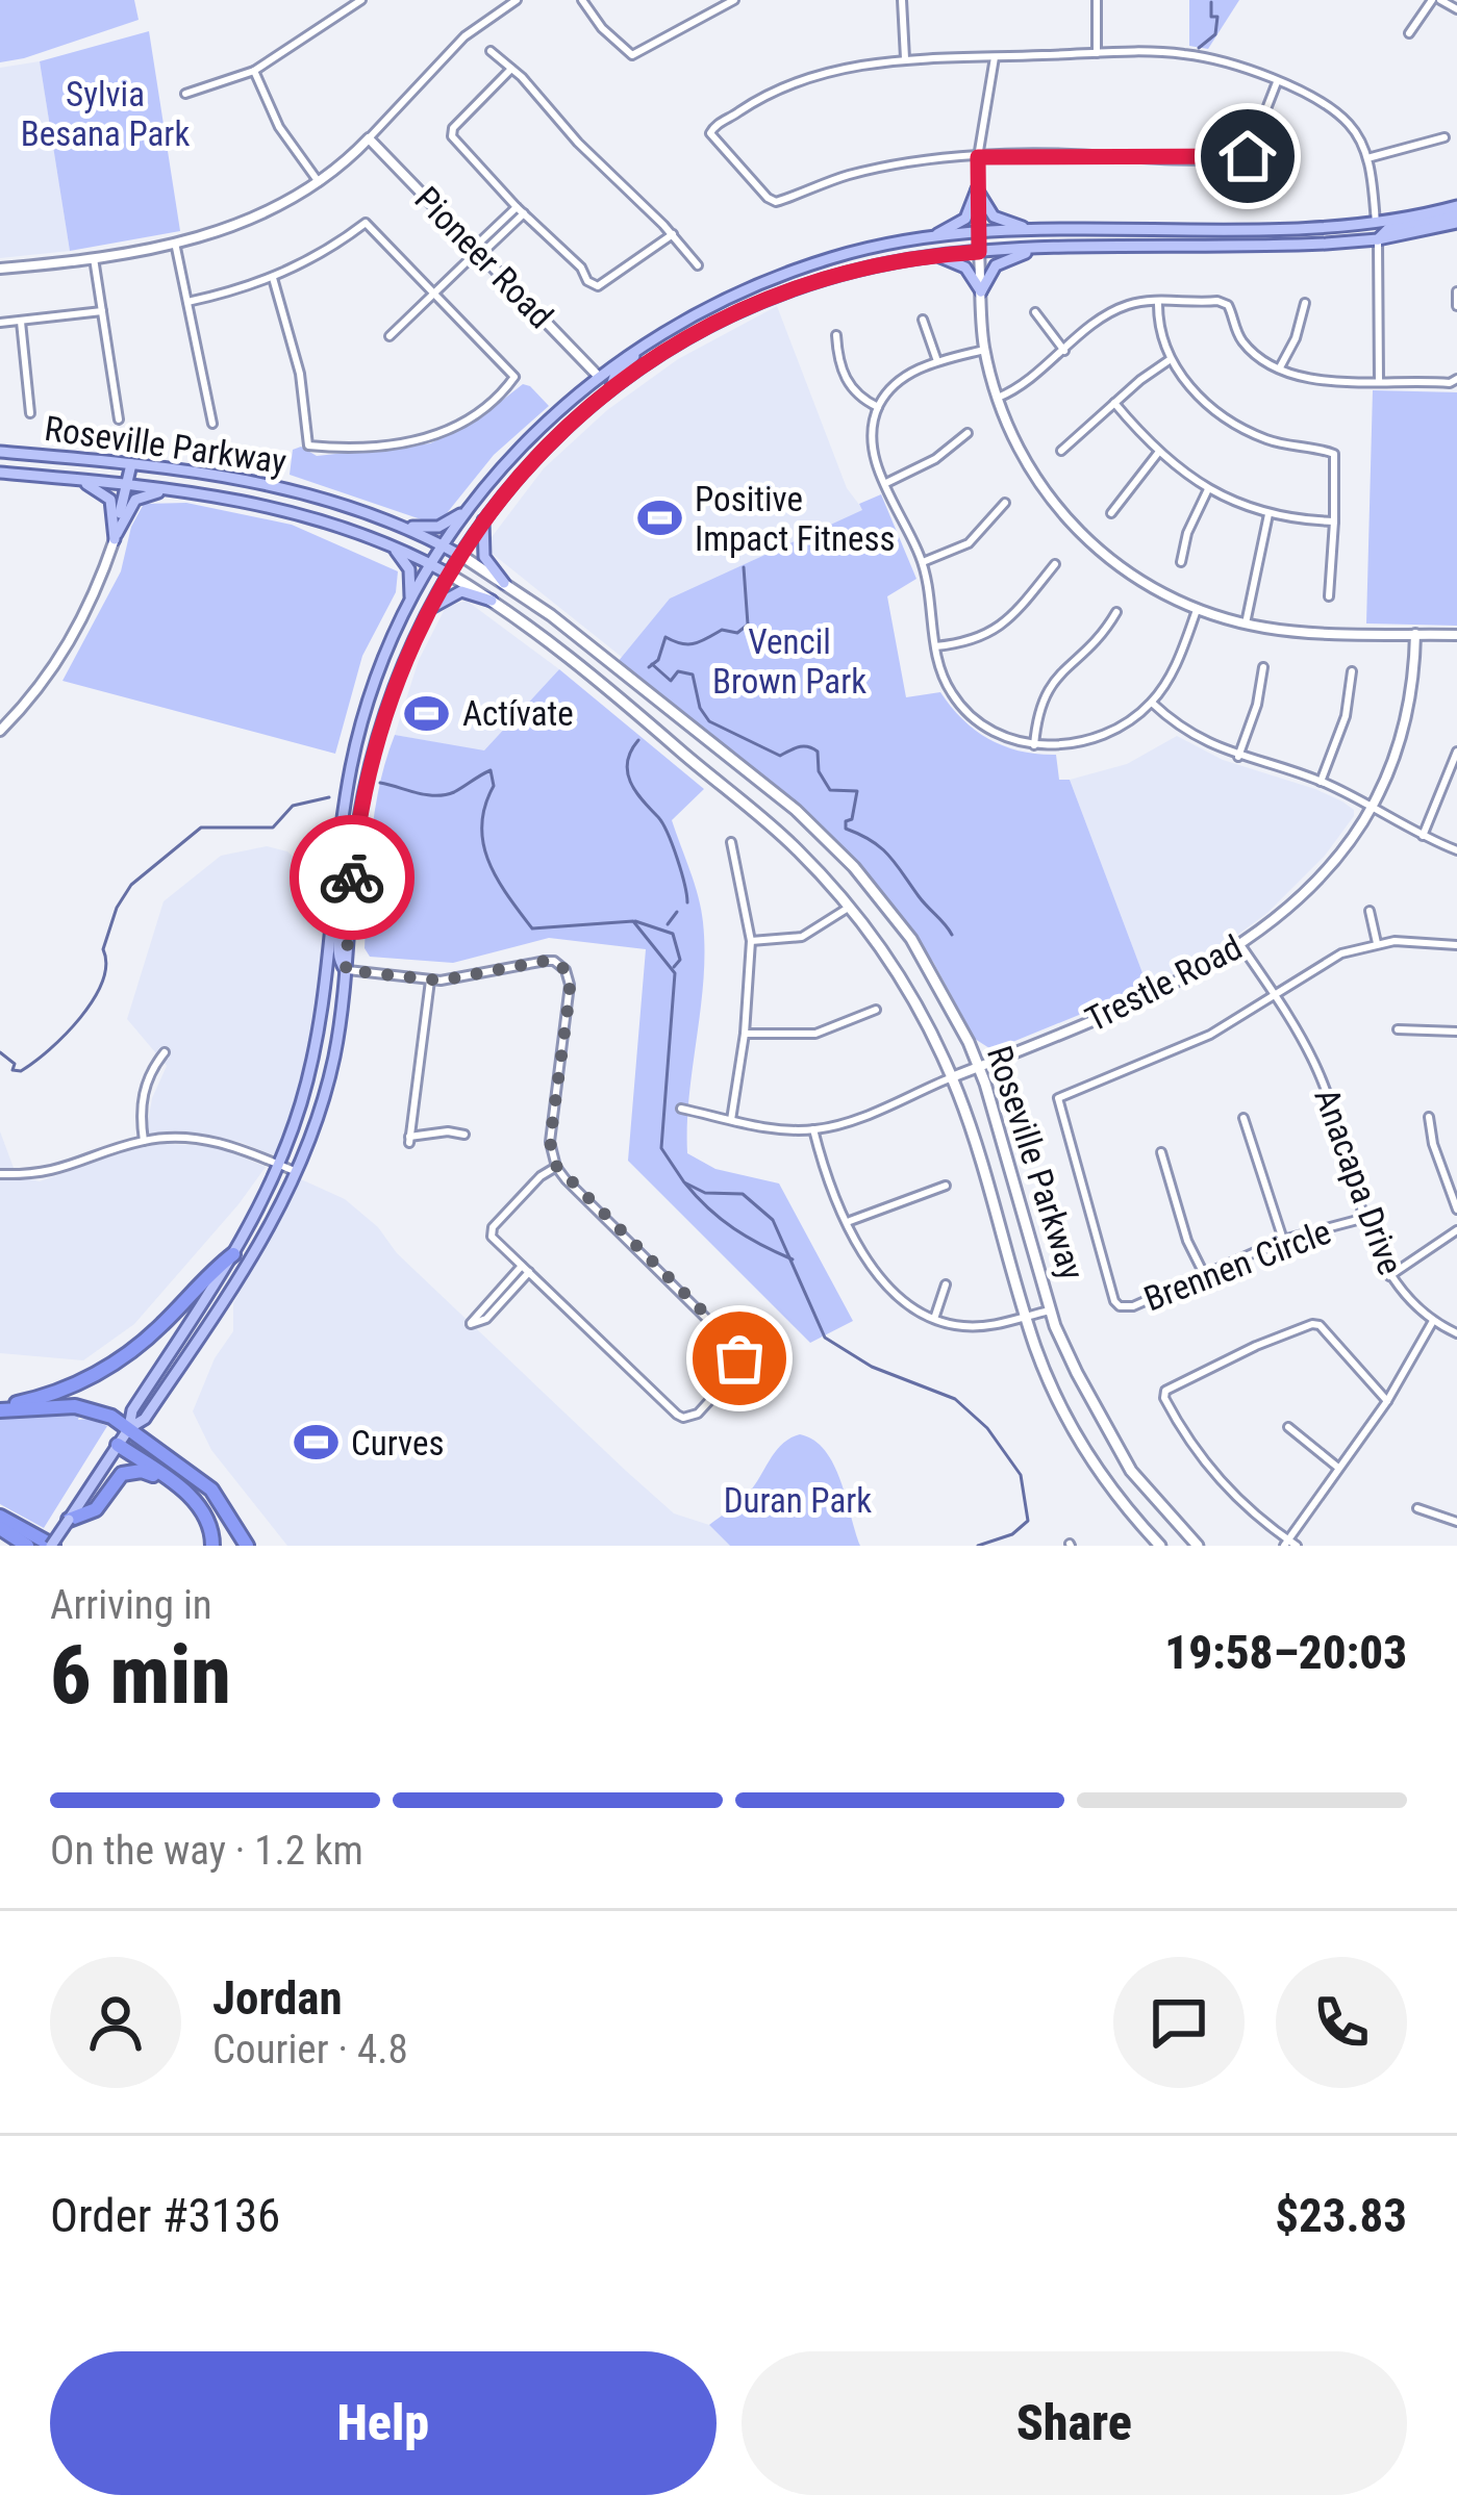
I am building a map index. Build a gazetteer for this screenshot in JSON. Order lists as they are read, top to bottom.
{
  "streets": {
    "main road": ["Roseville Parkway"],
    "street": [
      "Pioneer Road",
      "Trestle Road",
      "Anacapa Drive",
      "Brennen Circle"
    ]
  },
  "crossings": [
    ["Roseville Parkway", "Trestle Road"],
    ["Trestle Road", "Anacapa Drive"],
    ["Anacapa Drive", "Brennen Circle"]
  ],
  "parks": ["Sylvia Besana Park", "Vencil Brown Park", "Duran Park"],
  "places": {
    "sports": ["Positive Impact Fitness", "Actívate", "Curves"]
  },
  "page": {
    "heading": ["6 min", "Arriving in", "19:58–20:03"],
    "panel": [
      "Jordan",
      "Courier · 4.8",
      "Order #3136",
      "$23.83"
    ],
    "bar": "On the way · 1.2 km",
    "buttons": ["Help", "Share"]
  }
}
